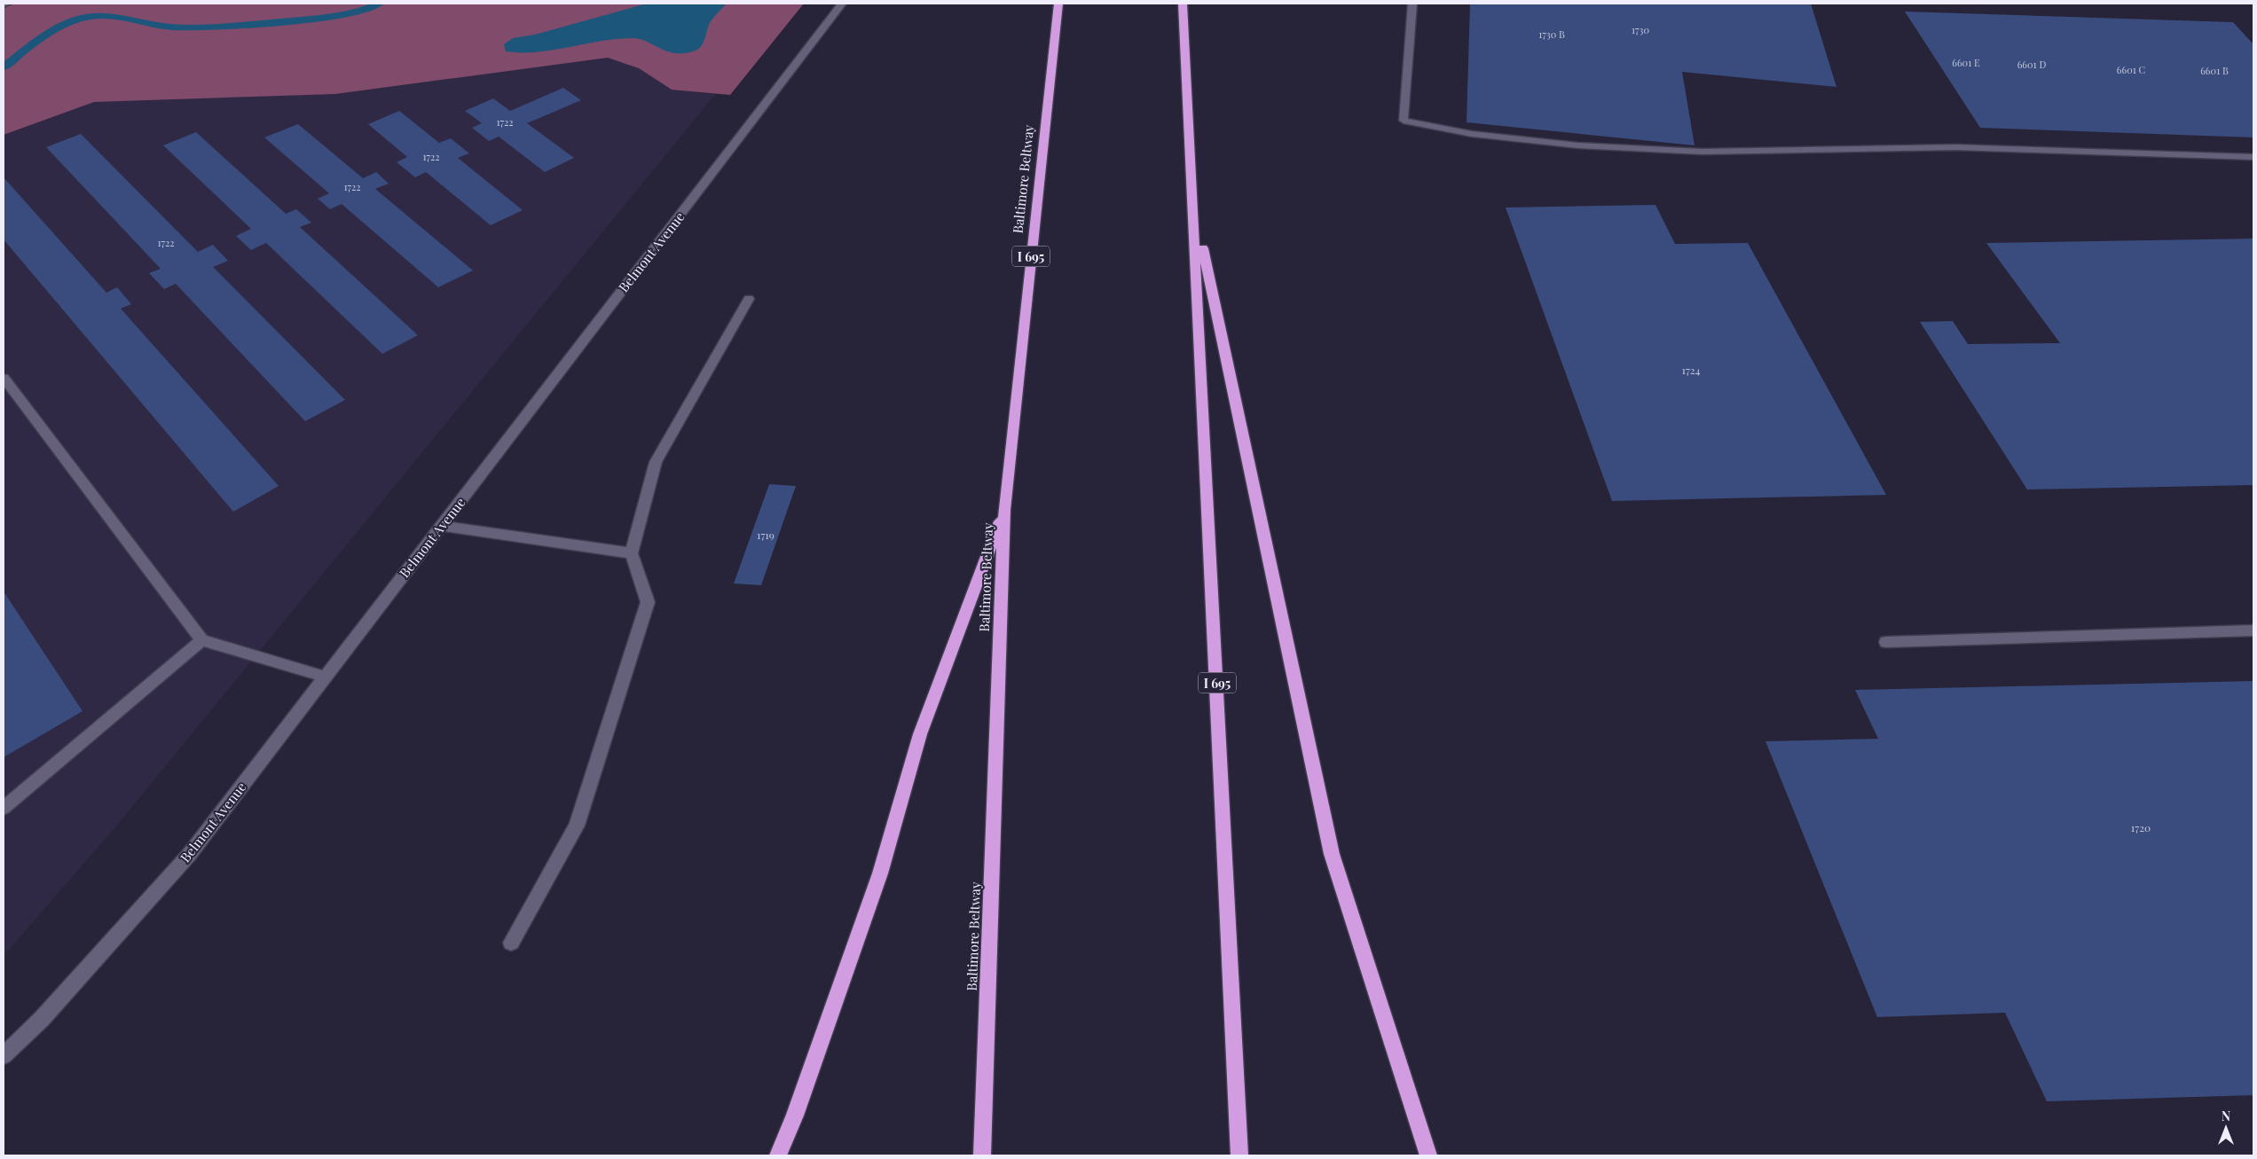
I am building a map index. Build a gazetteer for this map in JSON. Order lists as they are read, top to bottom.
{
  "streets": {
    "highway": ["Baltimore Beltway", "I 695"],
    "street": ["Belmont Avenue"]
  },
  "house_numbers": [
    "1730",
    "1730 B",
    "6601 E",
    "6601 D",
    "6601 C",
    "6601 B",
    "1722",
    "1722",
    "1722",
    "1722",
    "1724",
    "1719",
    "1720"
  ],
  "north": "top"
}
